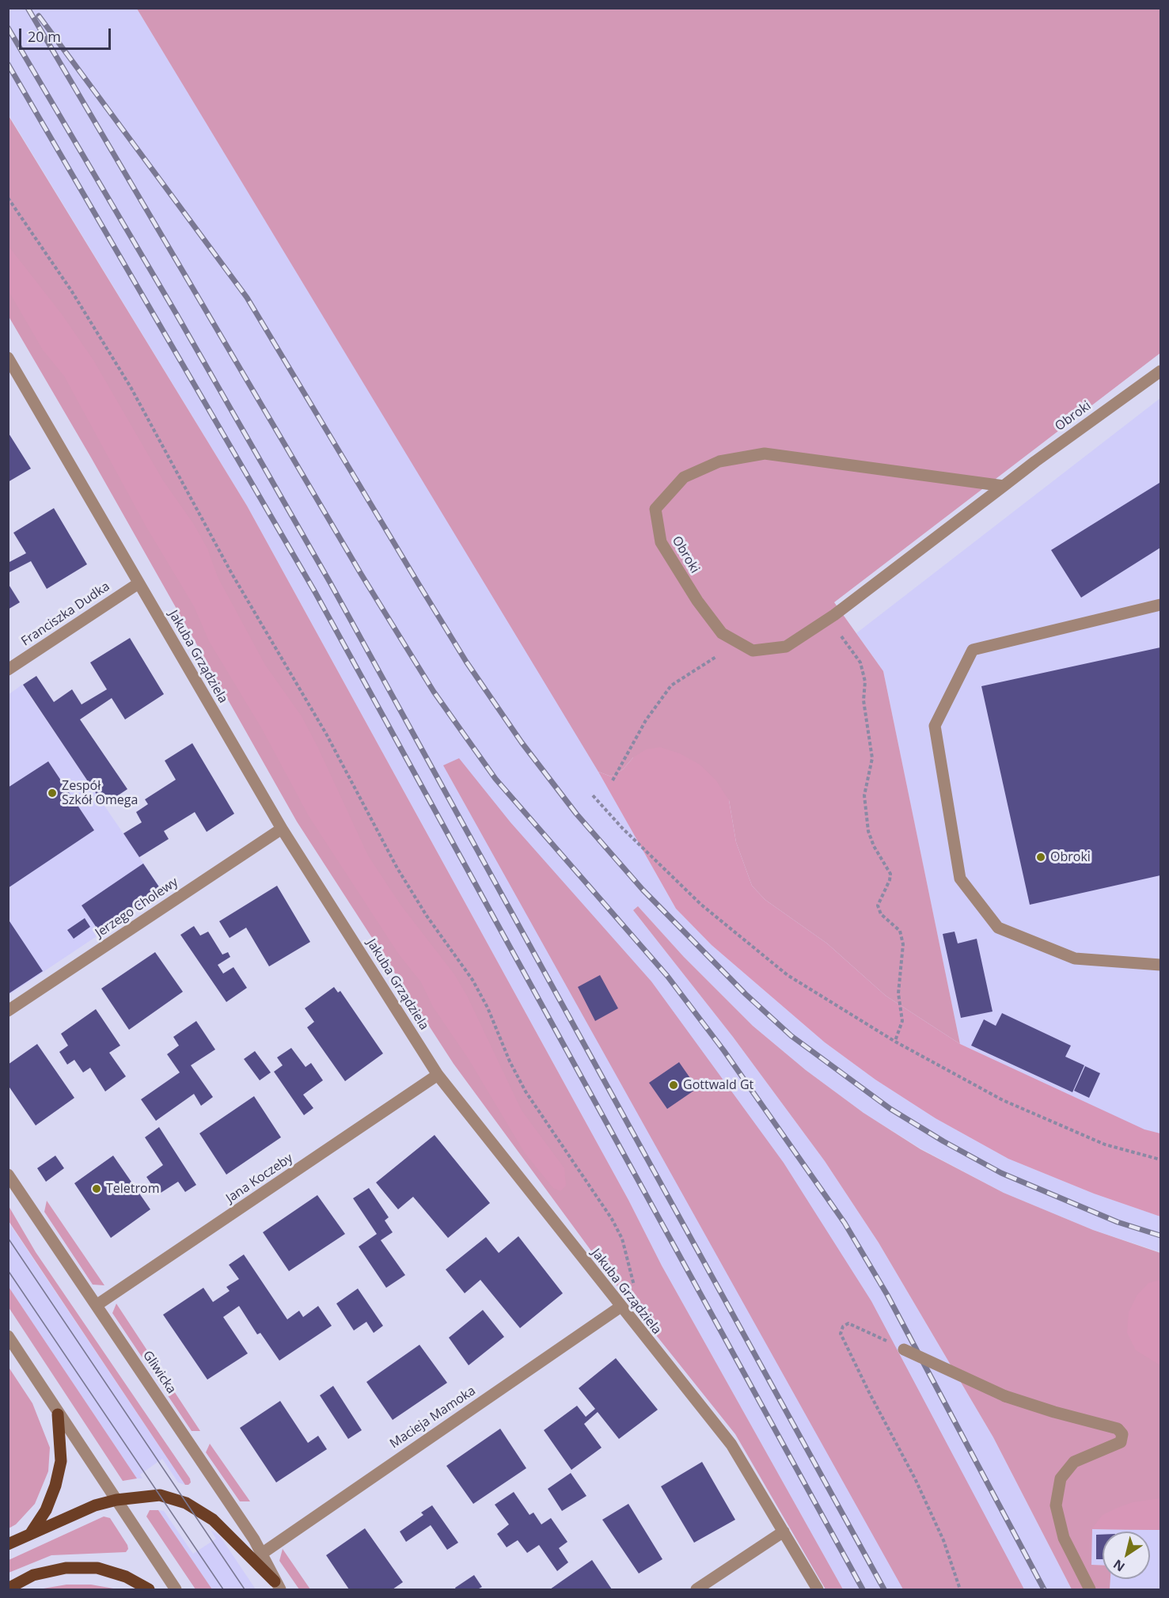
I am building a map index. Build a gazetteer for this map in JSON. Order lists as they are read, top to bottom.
{
  "streets": {
    "street": [
      "Obroki",
      "Franciszka Dudka",
      "Jakuba Grządziela",
      "Jerzego Cholewy",
      "Jana Koczeby",
      "Gliwicka",
      "Macieja Mamoka"
    ]
  },
  "crossings": [
    ["Franciszka Dudka", "Jakuba Grządziela"],
    ["Jakuba Grządziela", "Jerzego Cholewy"],
    ["Jakuba Grządziela", "Jana Koczeby"],
    ["Jakuba Grządziela", "Macieja Mamoka"],
    ["Jana Koczeby", "Gliwicka"],
    ["Gliwicka", "Macieja Mamoka"]
  ],
  "places": [
    "Zespół Szkół Omega",
    "Obroki",
    "Gottwald Gt",
    "Teletrom"
  ],
  "scale_bar": "20 m",
  "north": "bottom left"
}
